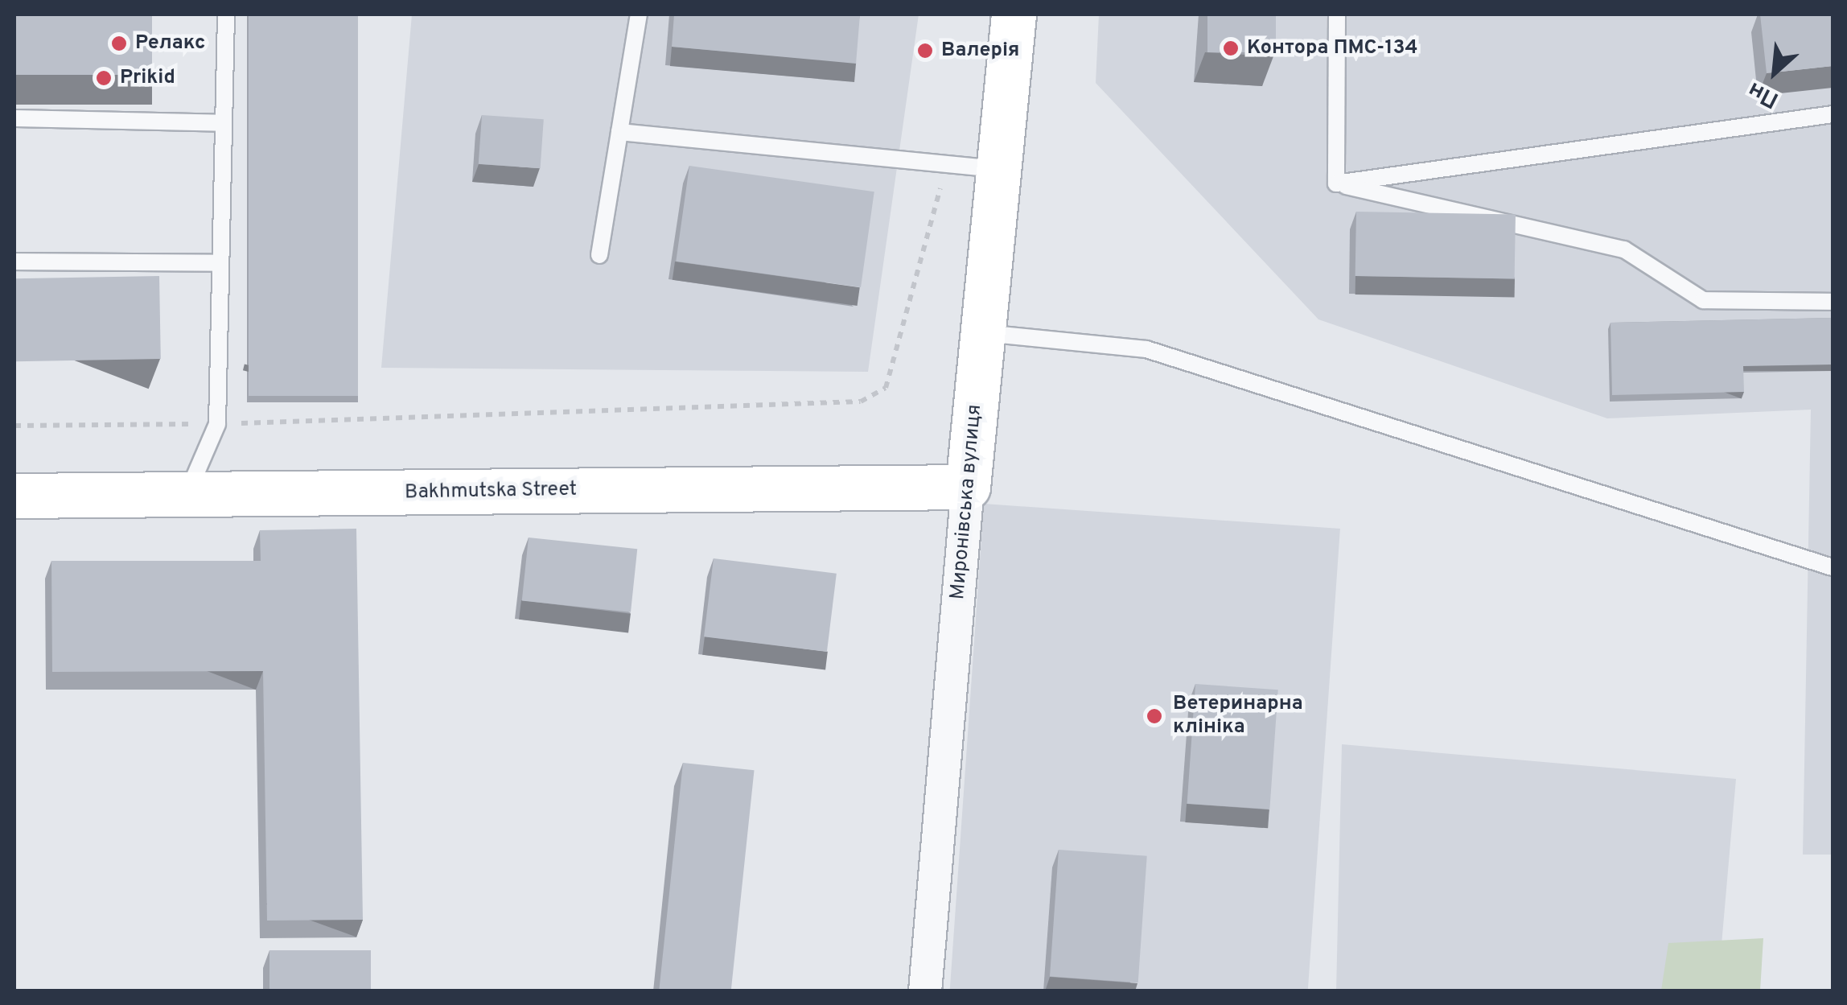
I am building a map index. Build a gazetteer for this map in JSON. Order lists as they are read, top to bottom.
{
  "streets": {
    "street": ["Bakhmutska Street", "Миронівська вулиця"]
  },
  "crossings": [
    ["Bakhmutska Street", "Миронівська вулиця"]
  ],
  "places": [
    "Релакс",
    "Контора ПМС-134",
    "Валерія",
    "Prikid",
    "Ветеринарна клініка"
  ],
  "north": "bottom left"
}
